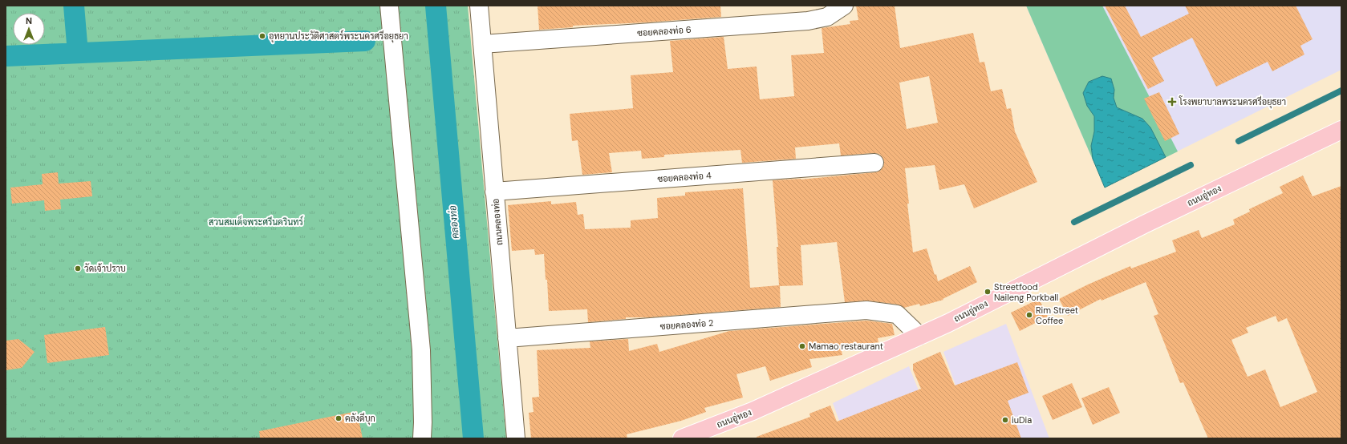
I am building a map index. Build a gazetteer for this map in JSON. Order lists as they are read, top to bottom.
{
  "streets": {
    "main road": ["ถนนอู่ทอง"],
    "street": [
      "ซอยคลองท่อ 6",
      "ซอยคลองท่อ 4",
      "ถนนคลองท่อ",
      "ซอยคลองท่อ 2"
    ]
  },
  "crossings": [
    ["ซอยคลองท่อ 6", "ถนนคลองท่อ"],
    ["ซอยคลองท่อ 4", "ถนนคลองท่อ"],
    ["ถนนอู่ทอง", "ซอยคลองท่อ 2"],
    ["ถนนคลองท่อ", "ซอยคลองท่อ 2"]
  ],
  "water": ["คลองท่อ"],
  "parks": ["สวนสมเด็จพระศรีนครินทร์"],
  "places": {
    "other": [
      "อุทยานประวัติศาสตร์พระนครศรีอยุธยา",
      "วัดเจ้าปราบ",
      "Streetfood Naileng Porkball",
      "Rim Street Coffee",
      "Mamao restaurant",
      "คลังดีบุก",
      "iuDia"
    ],
    "health": ["โรงพยาบาลพระนครศรีอยุธยา"]
  },
  "north": "top"
}
